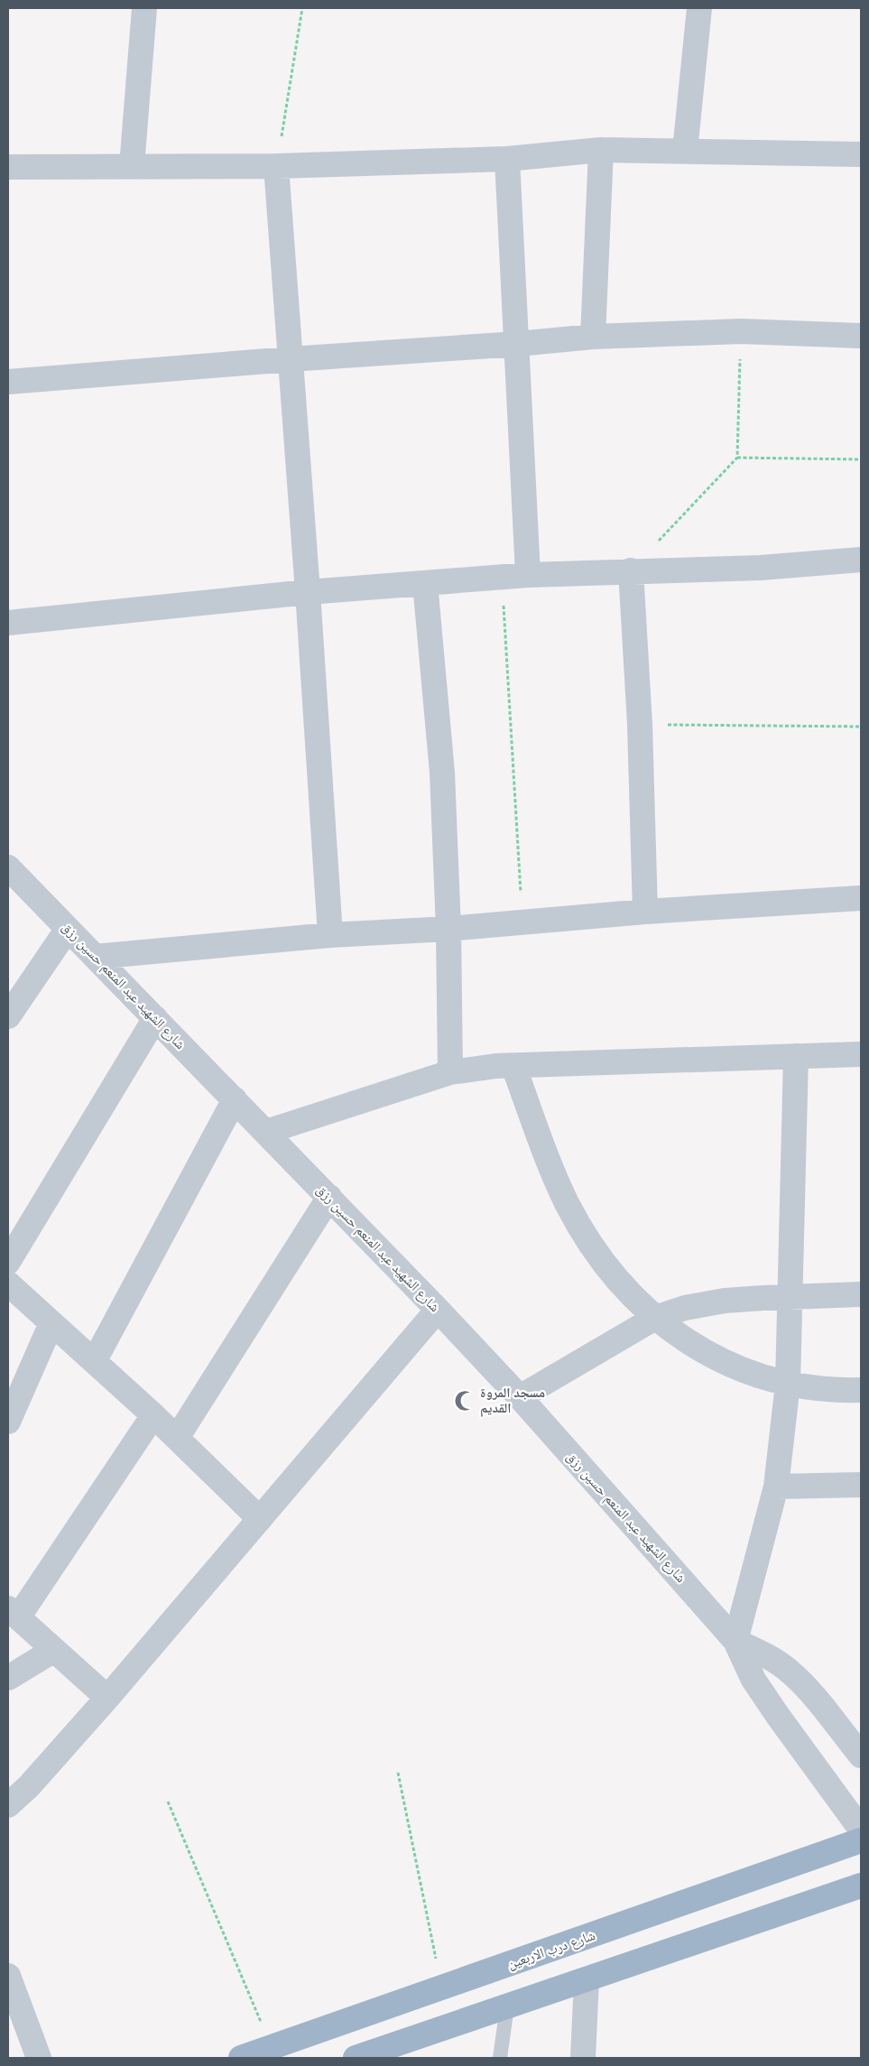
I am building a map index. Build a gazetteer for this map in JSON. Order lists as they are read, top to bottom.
{
  "streets": {
    "highway": ["شارع درب الاربعين"],
    "street": ["شارع الشهيد عبد المنعم حسين رزق"]
  },
  "places": {
    "mosque": ["مسجد المروة القديم"]
  }
}
